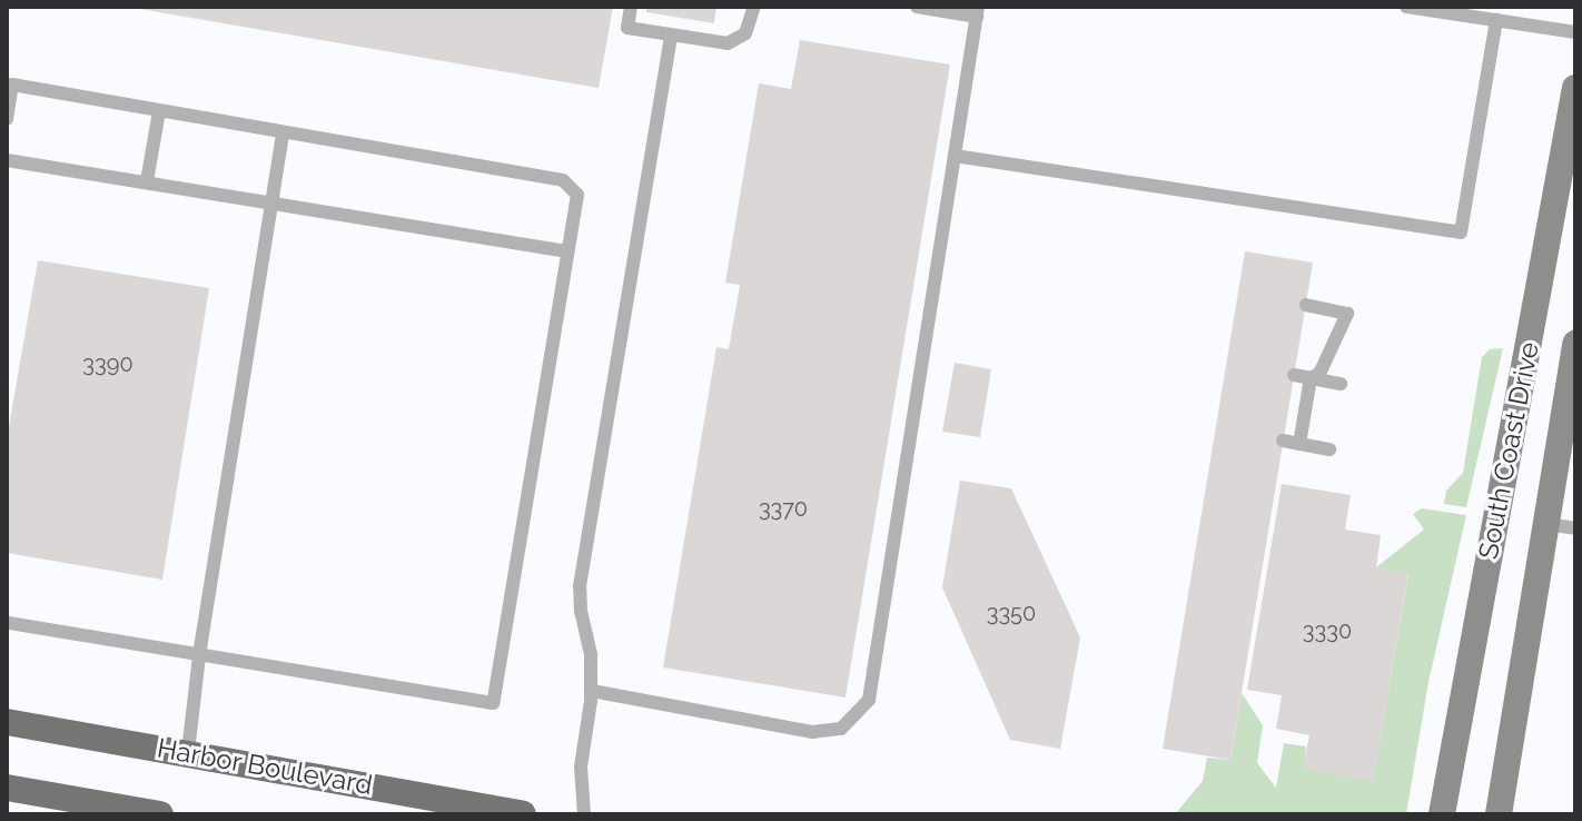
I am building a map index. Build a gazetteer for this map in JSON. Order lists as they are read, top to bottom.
{
  "streets": {
    "main road": ["South Coast Drive", "Harbor Boulevard"]
  },
  "house_numbers": [
    "3390",
    "3370",
    "3350",
    "3330"
  ]
}
